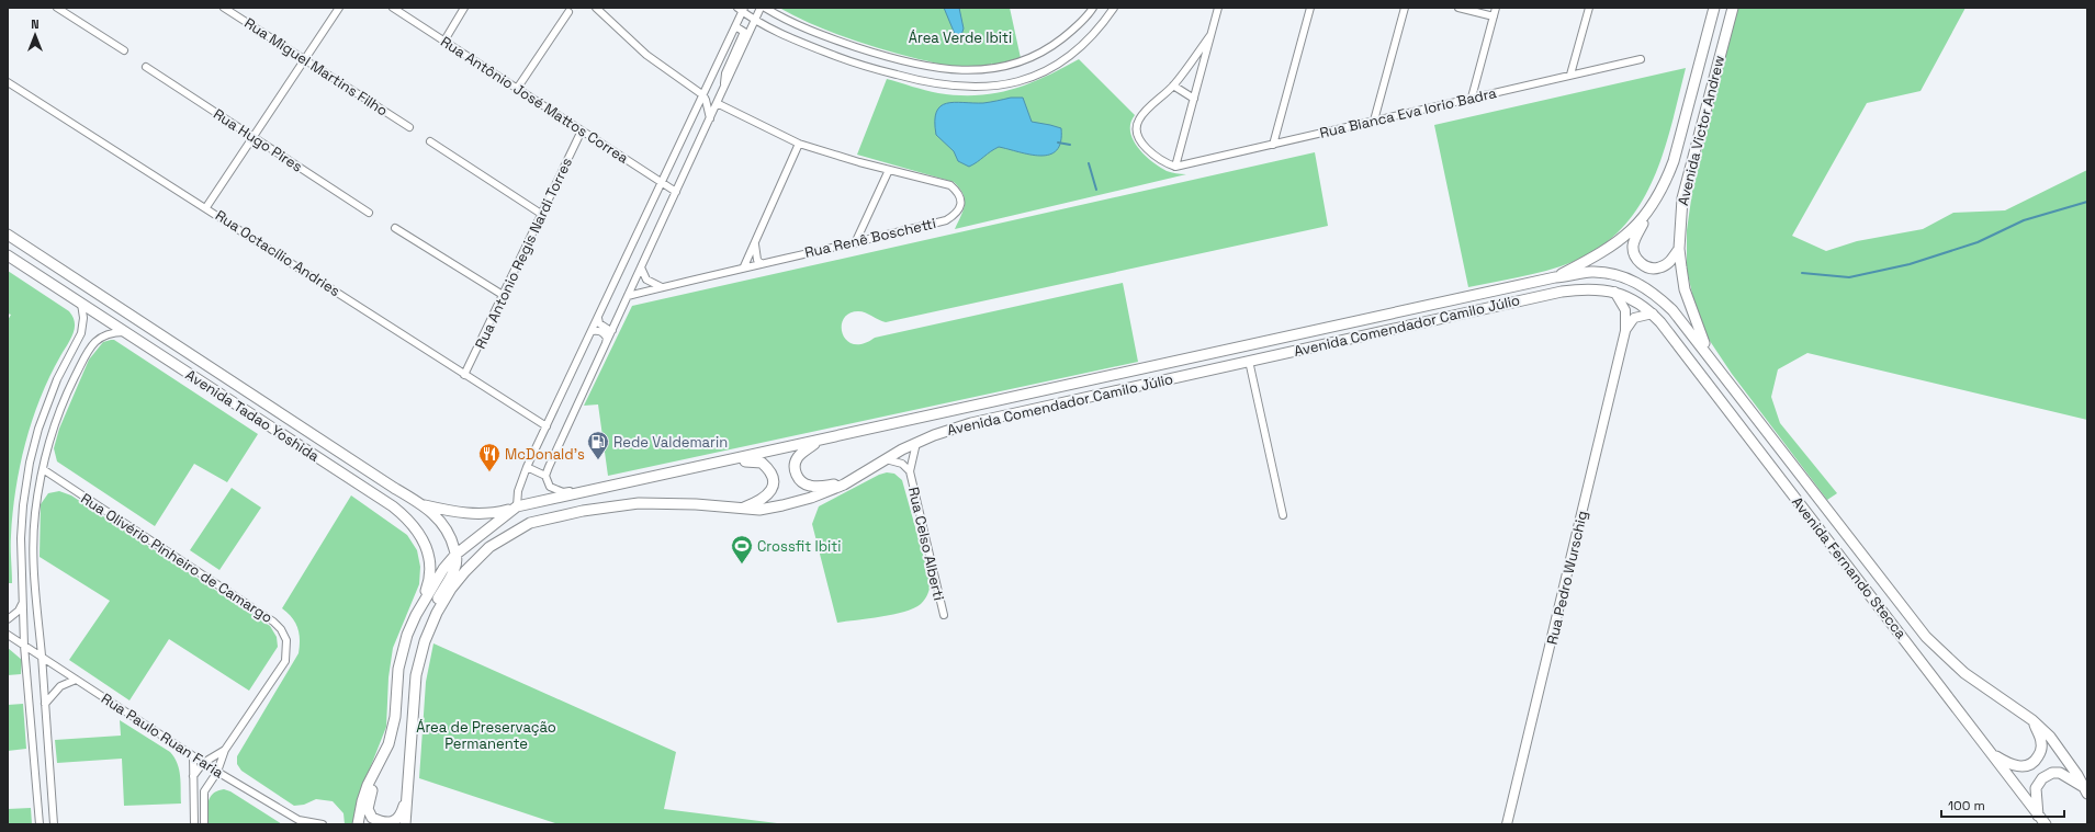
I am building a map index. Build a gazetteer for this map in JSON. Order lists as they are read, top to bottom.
{
  "streets": {
    "main road": [
      "Avenida Victor Andrew",
      "Avenida Comendador Camilo Júlio",
      "Avenida Tadao Yoshida",
      "Avenida Fernando Stecca"
    ],
    "street": [
      "Rua Miguel Martins Filho",
      "Rua Antônio José Mattos Correa",
      "Rua Bianca Eva Iorio Badra",
      "Rua Hugo Pires",
      "Rua Renê Boschetti",
      "Rua Octacílio Andries",
      "Rua Antonio Regis Nardi Torres",
      "Rua Celso Alberti",
      "Rua Olivério Pinheiro de Camargo",
      "Rua Pedro Wurschig",
      "Rua Paulo Ruan Faria"
    ]
  },
  "crossings": [
    ["Rua Antônio José Mattos Correa", "Rua Antonio Regis Nardi Torres"],
    ["Avenida Victor Andrew", "Avenida Comendador Camilo Júlio"],
    ["Avenida Victor Andrew", "Avenida Fernando Stecca"],
    ["Rua Octacílio Andries", "Rua Antonio Regis Nardi Torres"],
    ["Avenida Comendador Camilo Júlio", "Avenida Tadao Yoshida"],
    ["Avenida Comendador Camilo Júlio", "Rua Celso Alberti"],
    ["Avenida Comendador Camilo Júlio", "Avenida Fernando Stecca"],
    ["Avenida Comendador Camilo Júlio", "Rua Pedro Wurschig"],
    ["Rua Olivério Pinheiro de Camargo", "Rua Paulo Ruan Faria"]
  ],
  "parks": ["Área Verde Ibiti", "Área de Preservação Permanente"],
  "places": {
    "fuel station": ["Rede Valdemarin"],
    "restaurant": ["McDonald's"],
    "sports": ["Crossfit Ibiti"]
  },
  "scale_bar": "100 m",
  "north": "top"
}
